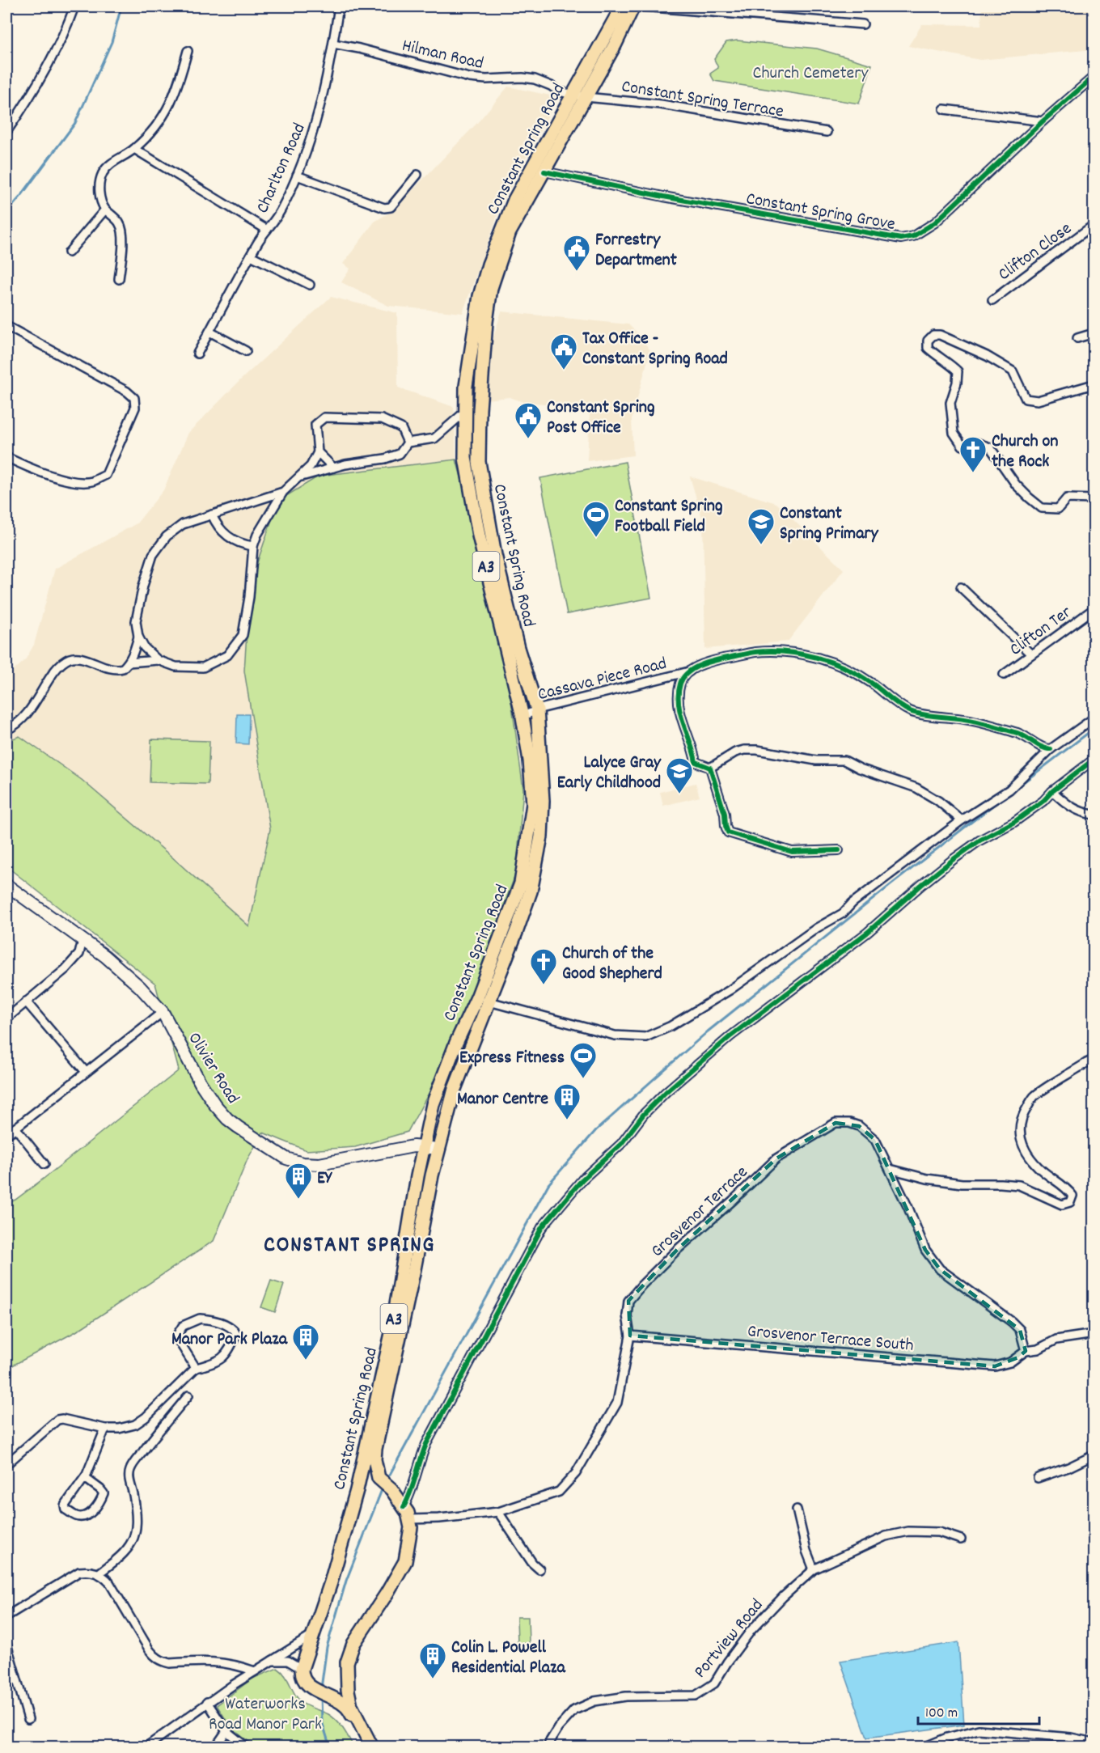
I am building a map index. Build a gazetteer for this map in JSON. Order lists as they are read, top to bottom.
{
  "streets": {
    "main road": ["Constant Spring Road", "A3", "Olivier Road"],
    "street": [
      "Hilman Road",
      "Constant Spring Terrace",
      "Charlton Road",
      "Constant Spring Grove",
      "Clifton Close",
      "Clifton Ter",
      "Cassava Piece Road",
      "Grosvenor Terrace",
      "Grosvenor Terrace South",
      "Portview Road"
    ]
  },
  "crossings": [
    ["Hilman Road", "Constant Spring Terrace"],
    ["Hilman Road", "Constant Spring Road"],
    ["Hilman Road", "Charlton Road"],
    ["Constant Spring Terrace", "Constant Spring Road"],
    ["Constant Spring Road", "Constant Spring Grove"],
    ["Constant Spring Road", "Cassava Piece Road"],
    ["Constant Spring Road", "Olivier Road"],
    ["Constant Spring Road", "Grosvenor Terrace"],
    ["Grosvenor Terrace", "Grosvenor Terrace South"]
  ],
  "districts": ["CONSTANT SPRING"],
  "parks": ["Church Cemetery", "Waterworks Road Manor Park"],
  "places": {
    "public building": ["Forrestry Department", "Tax Office - Constant Spring Road", "Constant Spring Post Office"],
    "church": ["Church on the Rock", "Church of the Good Shepherd"],
    "sports": ["Constant Spring Football Field", "Express Fitness"],
    "school or university": ["Constant Spring Primary", "Lalyce Gray Early Childhood"],
    "building": [
      "Manor Centre",
      "EY",
      "Manor Park Plaza",
      "Colin L. Powell Residential Plaza"
    ]
  },
  "scale_bar": "100 m"
}
